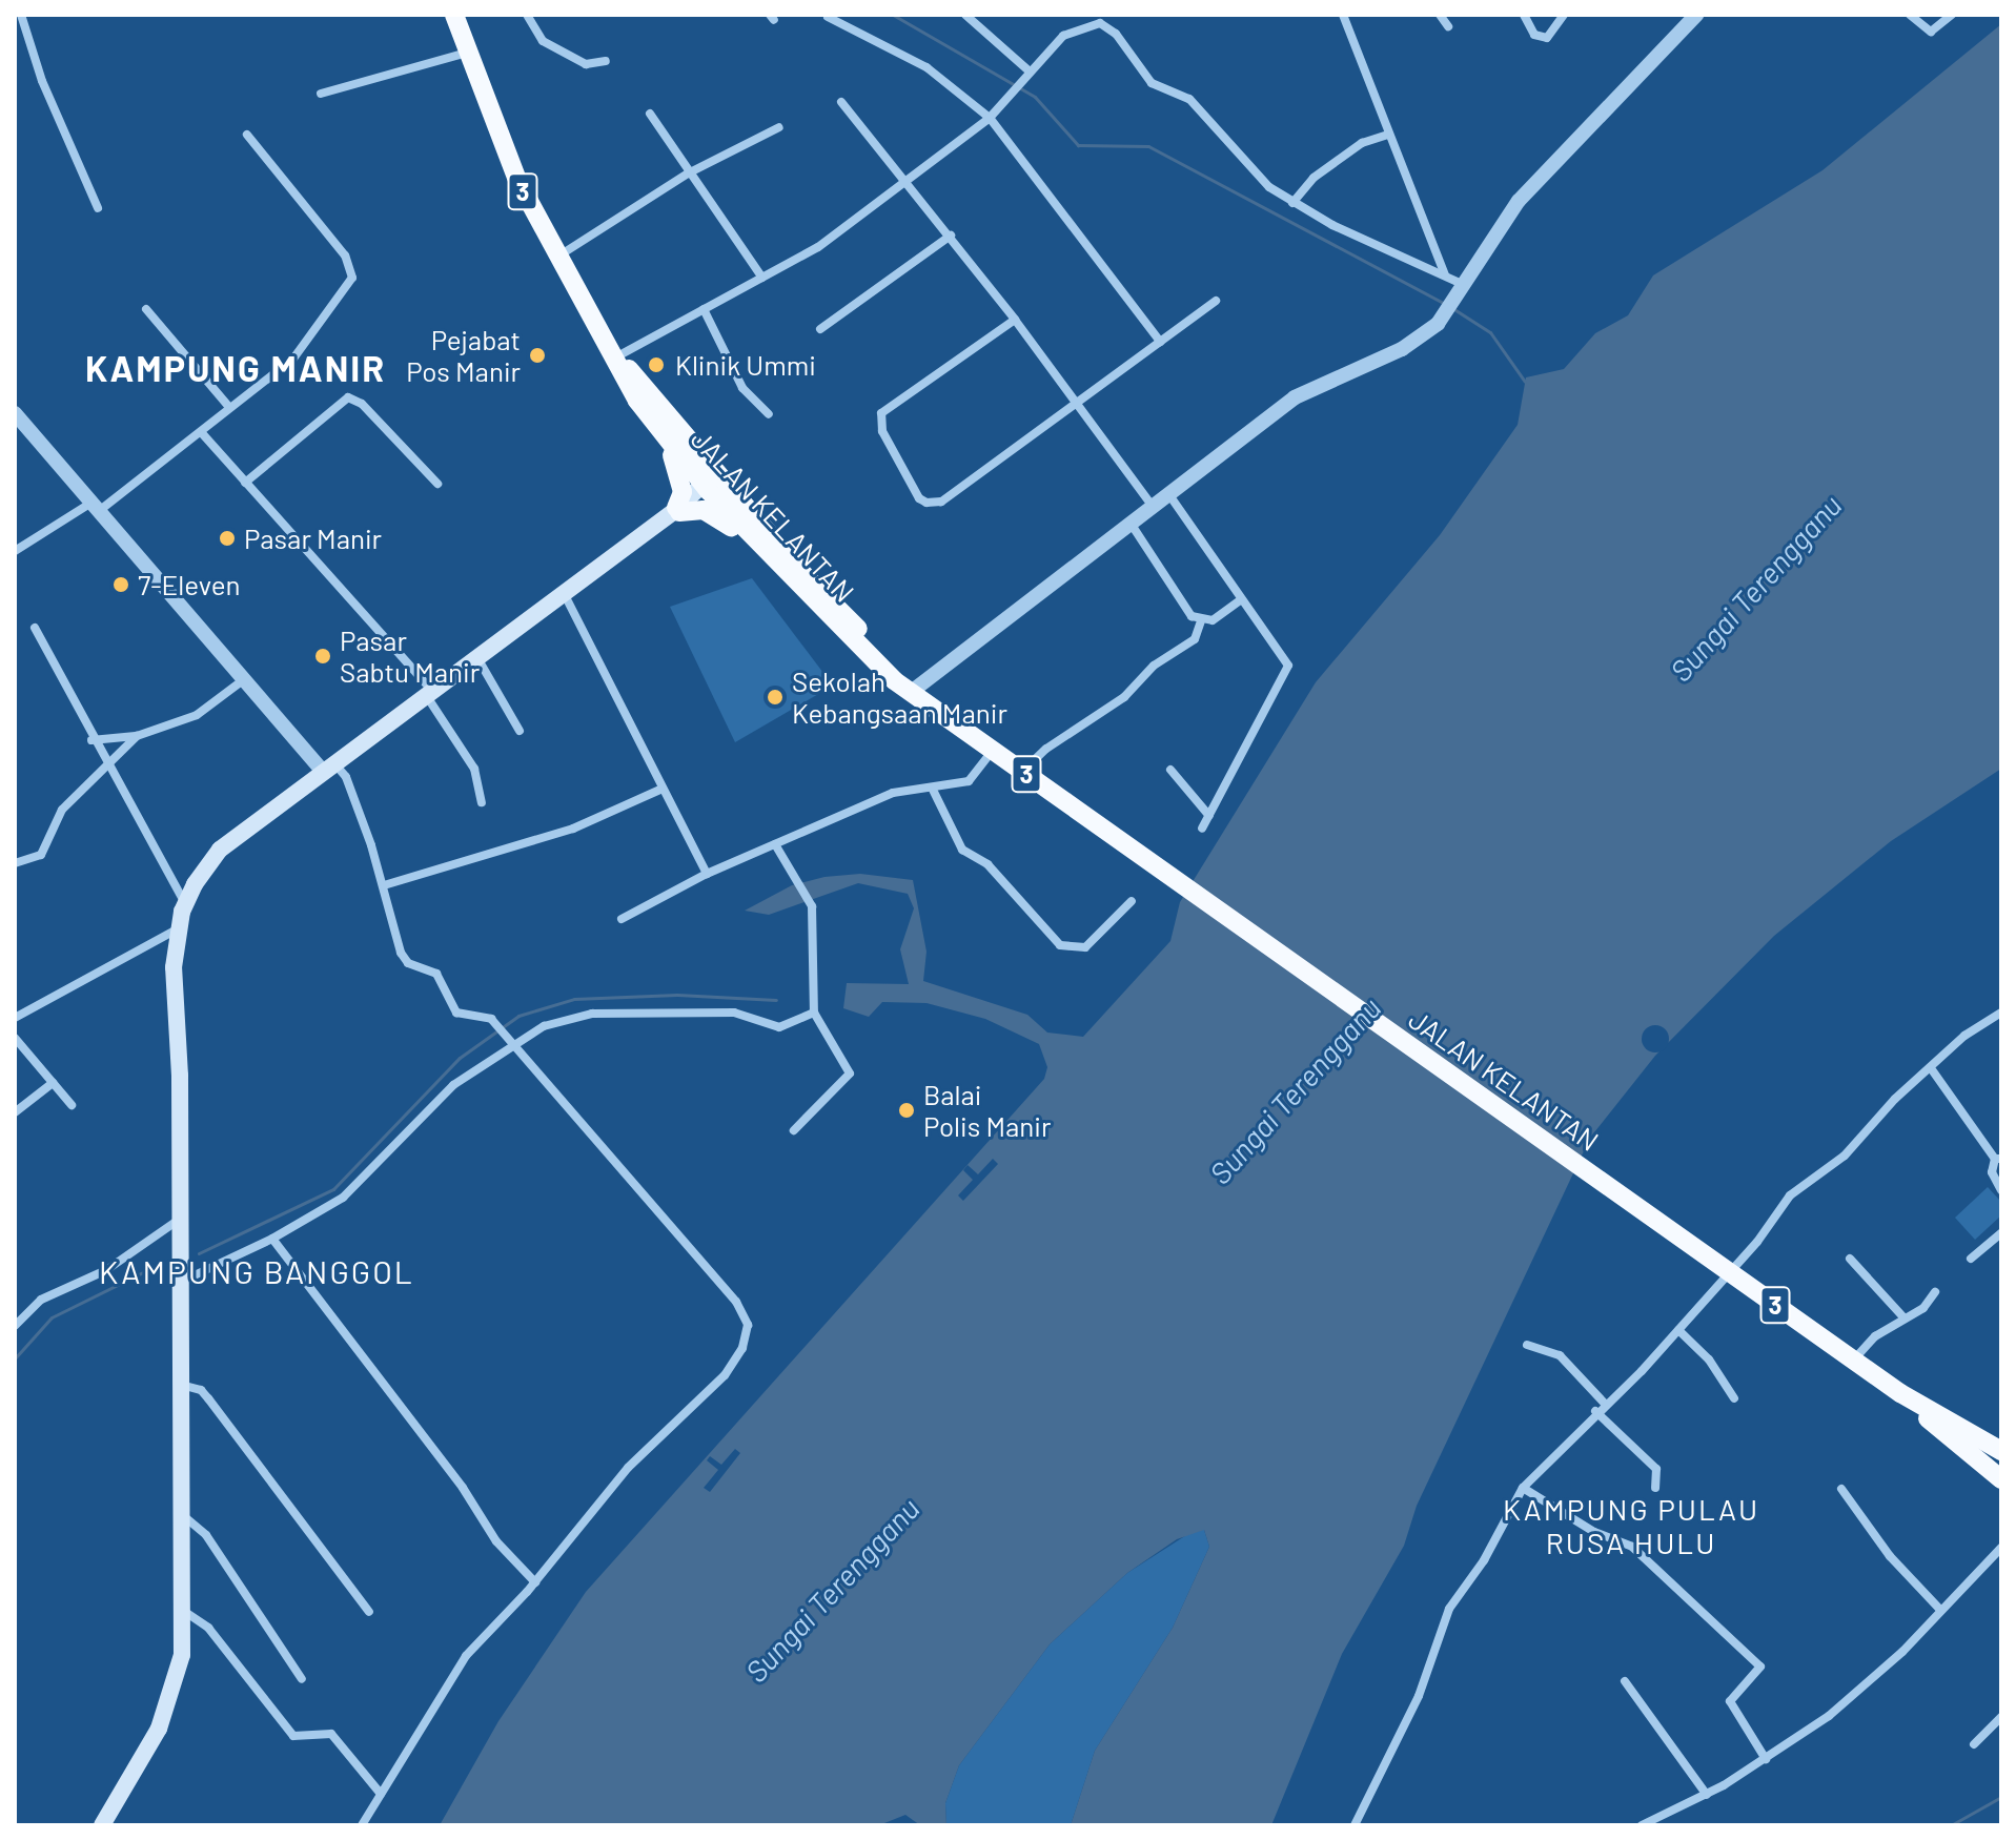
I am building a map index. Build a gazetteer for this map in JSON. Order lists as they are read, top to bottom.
{
  "streets": {
    "highway": ["3", "JALAN KELANTAN"]
  },
  "districts": ["KAMPUNG MANIR", "KAMPUNG BANGGOL", "KAMPUNG PULAU RUSA HULU"],
  "water": ["Sungai Terengganu"],
  "places": [
    "Pejabat Pos Manir",
    "Klinik Ummi",
    "Pasar Manir",
    "7-Eleven",
    "Pasar Sabtu Manir",
    "Sekolah Kebangsaan Manir",
    "Balai Polis Manir"
  ]
}
